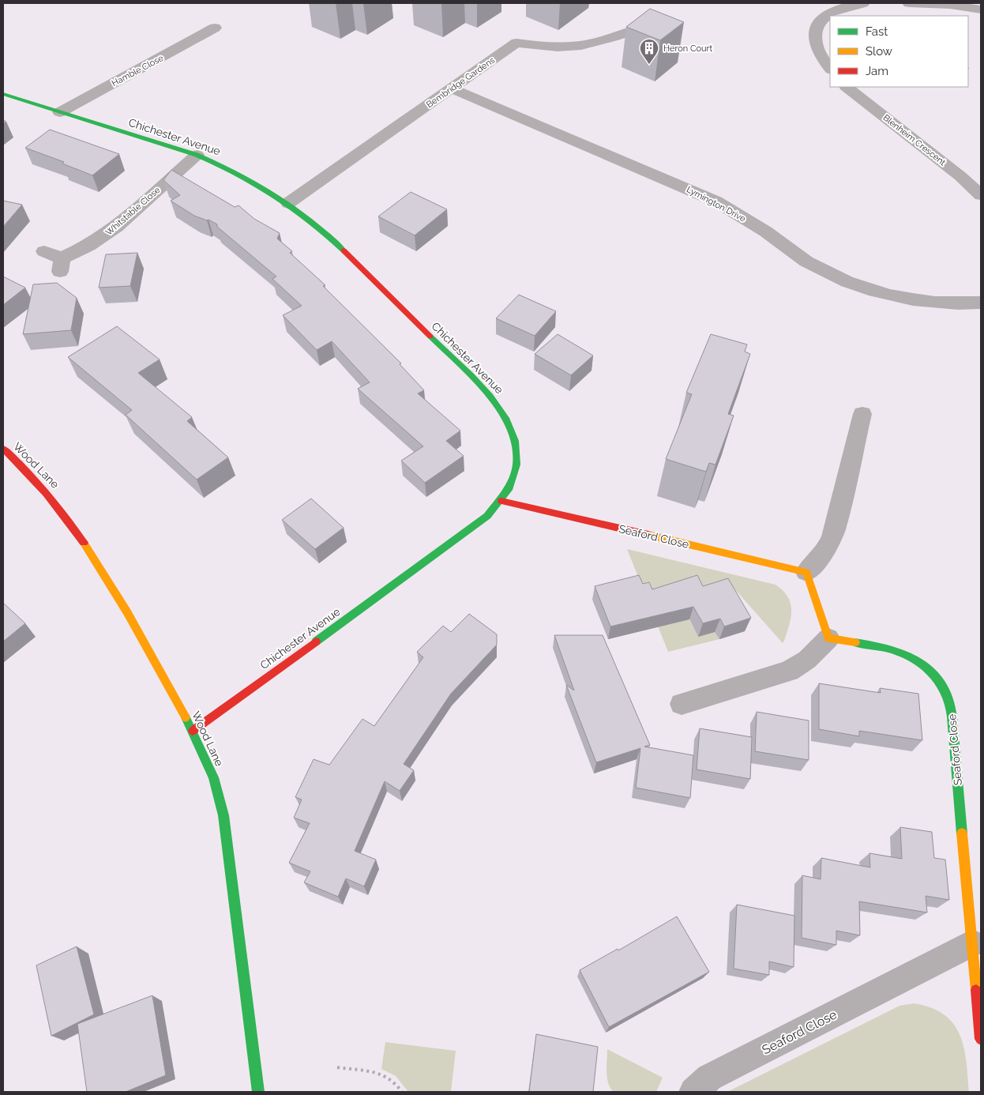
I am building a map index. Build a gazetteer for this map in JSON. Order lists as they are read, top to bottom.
{
  "streets": {
    "street": [
      "Hamble Close",
      "Bembridge Gardens",
      "Chichester Avenue",
      "Blenheim Crescent",
      "Lymington Drive",
      "Whitstable Close",
      "Wood Lane",
      "Seaford Close"
    ]
  },
  "crossings": [
    ["Hamble Close", "Chichester Avenue"],
    ["Bembridge Gardens", "Chichester Avenue"],
    ["Bembridge Gardens", "Lymington Drive"],
    ["Chichester Avenue", "Whitstable Close"],
    ["Chichester Avenue", "Wood Lane"],
    ["Chichester Avenue", "Seaford Close"]
  ],
  "places": {
    "building": ["Heron Court"]
  },
  "legend": ["Fast", "Slow", "Jam"]
}
